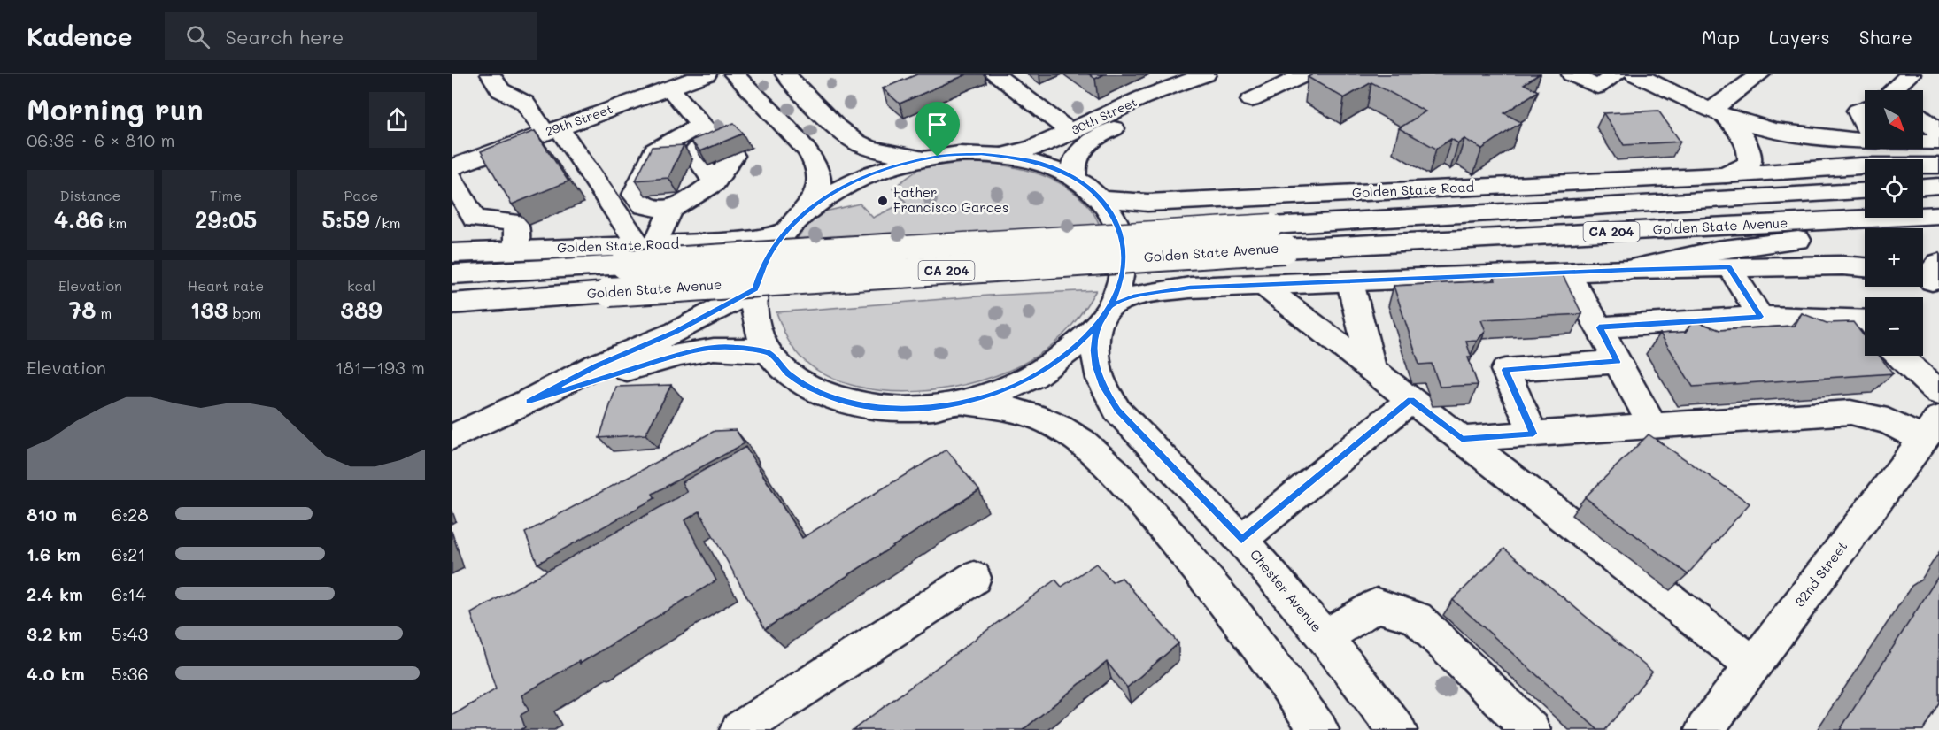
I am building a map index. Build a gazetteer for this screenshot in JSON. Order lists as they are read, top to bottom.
{
  "streets": {
    "main road": [
      "30th Street",
      "29th Street",
      "Golden State Road",
      "Golden State Avenue",
      "CA 204",
      "32nd Street",
      "Chester Avenue"
    ]
  },
  "crossings": [
    ["Golden State Road", "Golden State Avenue"]
  ],
  "places": ["Father Francisco Garces"],
  "north": "bottom right",
  "page": {
    "header": "Kadence",
    "search": "Search here",
    "nav": ["Map", "Layers", "Share"],
    "heading": ["Morning run", "06:36 · 6 × 810 m"],
    "map_buttons": ["+", "−"],
    "stats": [
      ["Distance", "4.86 km"],
      ["Time", "29:05"],
      ["Pace", "5:59 /km"],
      ["Elevation", "78 m"],
      ["Heart rate", "133 bpm"],
      ["kcal", "389"]
    ],
    "chart": ["Elevation", "181–193 m"],
    "list": [
      {
        "name": "810 m",
        "note": "6:28"
      },
      {
        "name": "1.6 km",
        "note": "6:21"
      },
      {
        "name": "2.4 km",
        "note": "6:14"
      },
      {
        "name": "3.2 km",
        "note": "5:43"
      },
      {
        "name": "4.0 km",
        "note": "5:36"
      }
    ]
  }
}
